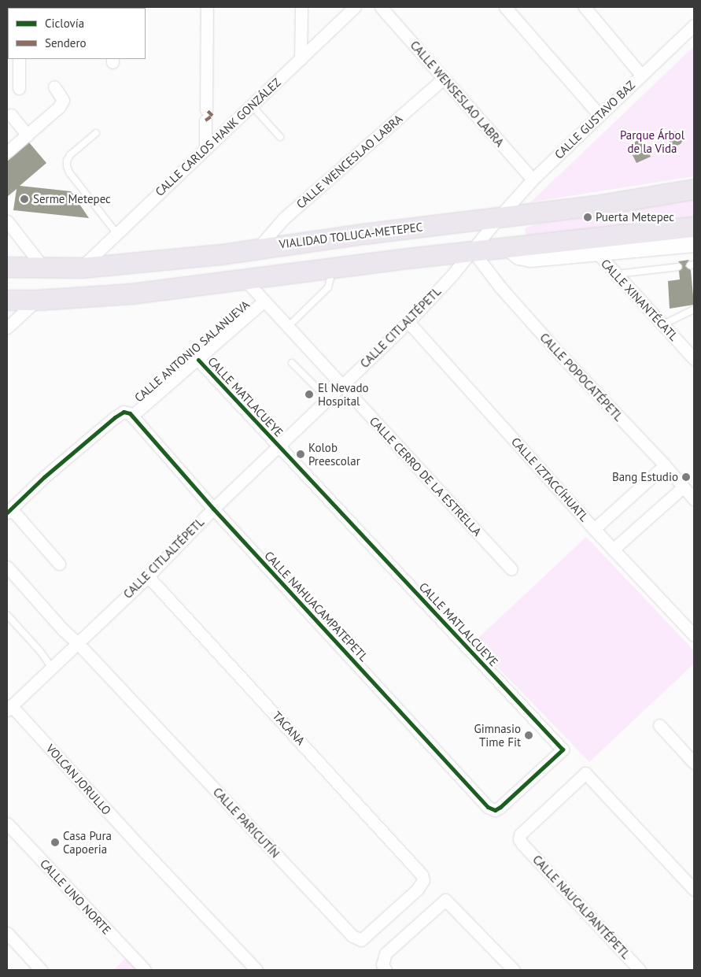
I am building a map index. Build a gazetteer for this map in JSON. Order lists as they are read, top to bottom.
{
  "streets": {
    "highway": ["VIALIDAD TOLUCA-METEPEC"],
    "street": [
      "CALLE WENSESLAO LABRA",
      "CALLE GUSTAVO BAZ",
      "CALLE CARLOS HANK GONZÁLEZ",
      "CALLE WENCESLAO LABRA",
      "CALLE XINANTÉCATL",
      "CALLE CITLALTÉPETL",
      "CALLE ANTONIO SALANUEVA",
      "CALLE POPOCATÉPETL",
      "CALLE MATLACUEYE",
      "CALLE CERRO DE LA ESTRELLA",
      "CALLE IZTACCÍHUATL",
      "CALLE NAHUACAMPATEPETL",
      "CALLE MATLALCUEYE",
      "TACANA",
      "VOLCAN JORULLO",
      "CALLE PARICUTÍN",
      "CALLE UNO NORTE",
      "CALLE NAUCALPANTÉPETL"
    ]
  },
  "crossings": [
    ["CALLE WENSESLAO LABRA", "CALLE GUSTAVO BAZ"],
    ["CALLE WENSESLAO LABRA", "CALLE WENCESLAO LABRA"],
    ["CALLE GUSTAVO BAZ", "VIALIDAD TOLUCA-METEPEC"],
    ["CALLE GUSTAVO BAZ", "CALLE CITLALTÉPETL"],
    ["CALLE CARLOS HANK GONZÁLEZ", "VIALIDAD TOLUCA-METEPEC"],
    ["CALLE WENCESLAO LABRA", "VIALIDAD TOLUCA-METEPEC"],
    ["VIALIDAD TOLUCA-METEPEC", "CALLE CITLALTÉPETL"],
    ["CALLE CITLALTÉPETL", "CALLE POPOCATÉPETL"],
    ["CALLE CITLALTÉPETL", "CALLE MATLACUEYE"],
    ["CALLE CITLALTÉPETL", "CALLE CERRO DE LA ESTRELLA"],
    ["CALLE CITLALTÉPETL", "CALLE IZTACCÍHUATL"],
    ["CALLE CITLALTÉPETL", "CALLE NAHUACAMPATEPETL"],
    ["CALLE CITLALTÉPETL", "CALLE MATLALCUEYE"],
    ["CALLE CITLALTÉPETL", "TACANA"],
    ["CALLE CITLALTÉPETL", "VOLCAN JORULLO"],
    ["CALLE CITLALTÉPETL", "CALLE PARICUTÍN"],
    ["CALLE ANTONIO SALANUEVA", "CALLE MATLACUEYE"],
    ["CALLE ANTONIO SALANUEVA", "CALLE CERRO DE LA ESTRELLA"],
    ["CALLE ANTONIO SALANUEVA", "CALLE NAHUACAMPATEPETL"],
    ["CALLE MATLACUEYE", "CALLE MATLALCUEYE"],
    ["CALLE NAHUACAMPATEPETL", "CALLE MATLALCUEYE"],
    ["TACANA", "CALLE PARICUTÍN"]
  ],
  "parks": ["Parque Árbol de la Vida"],
  "places": [
    "Serme Metepec",
    "Puerta Metepec",
    "El Nevado Hospital",
    "Kolob Preescolar",
    "Bang Estudio",
    "Gimnasio Time Fit",
    "Casa Pura Capoeria"
  ],
  "legend": ["Ciclovía", "Sendero"]
}
